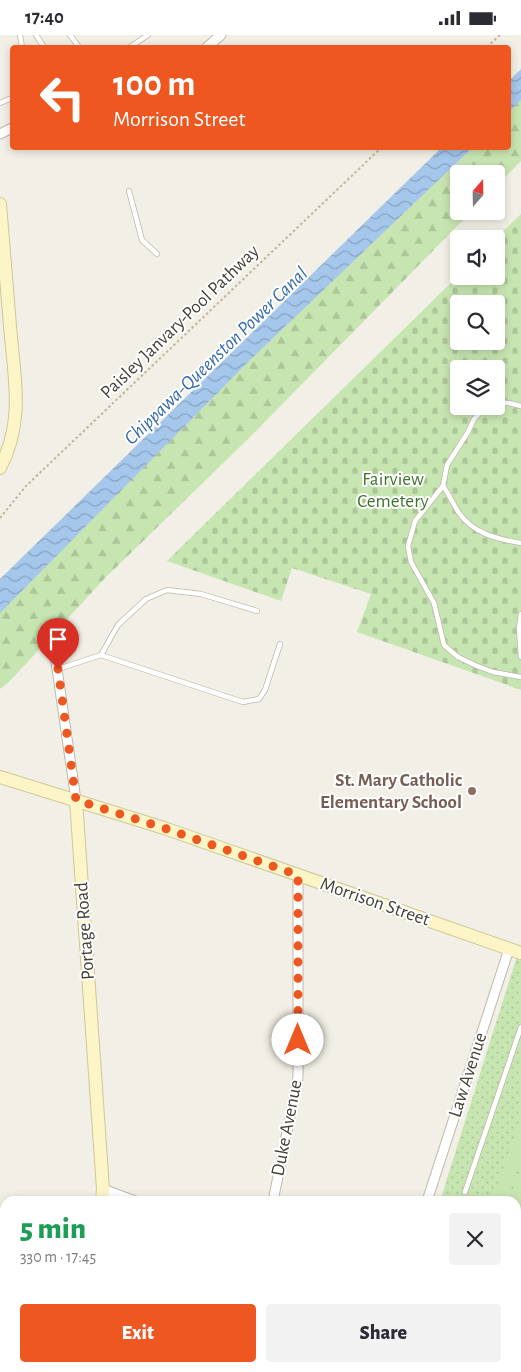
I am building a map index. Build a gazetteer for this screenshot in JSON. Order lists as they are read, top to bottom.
{
  "streets": {
    "street": [
      "Morrison Street",
      "Portage Road",
      "Law Avenue",
      "Duke Avenue"
    ],
    "path": ["Paisley Janvary-Pool Pathway"]
  },
  "crossings": [
    ["Morrison Street", "Portage Road"],
    ["Morrison Street", "Law Avenue"],
    ["Morrison Street", "Duke Avenue"]
  ],
  "water": ["Chippawa-Queenston Power Canal"],
  "parks": ["Fairview Cemetery"],
  "places": ["St. Mary Catholic Elementary School"],
  "north": "top",
  "page": {
    "status": "17:40",
    "turn": ["100 m", "Morrison Street"],
    "heading": ["5 min", "330 m · 17:45"],
    "buttons": ["Exit", "Share"]
  }
}
